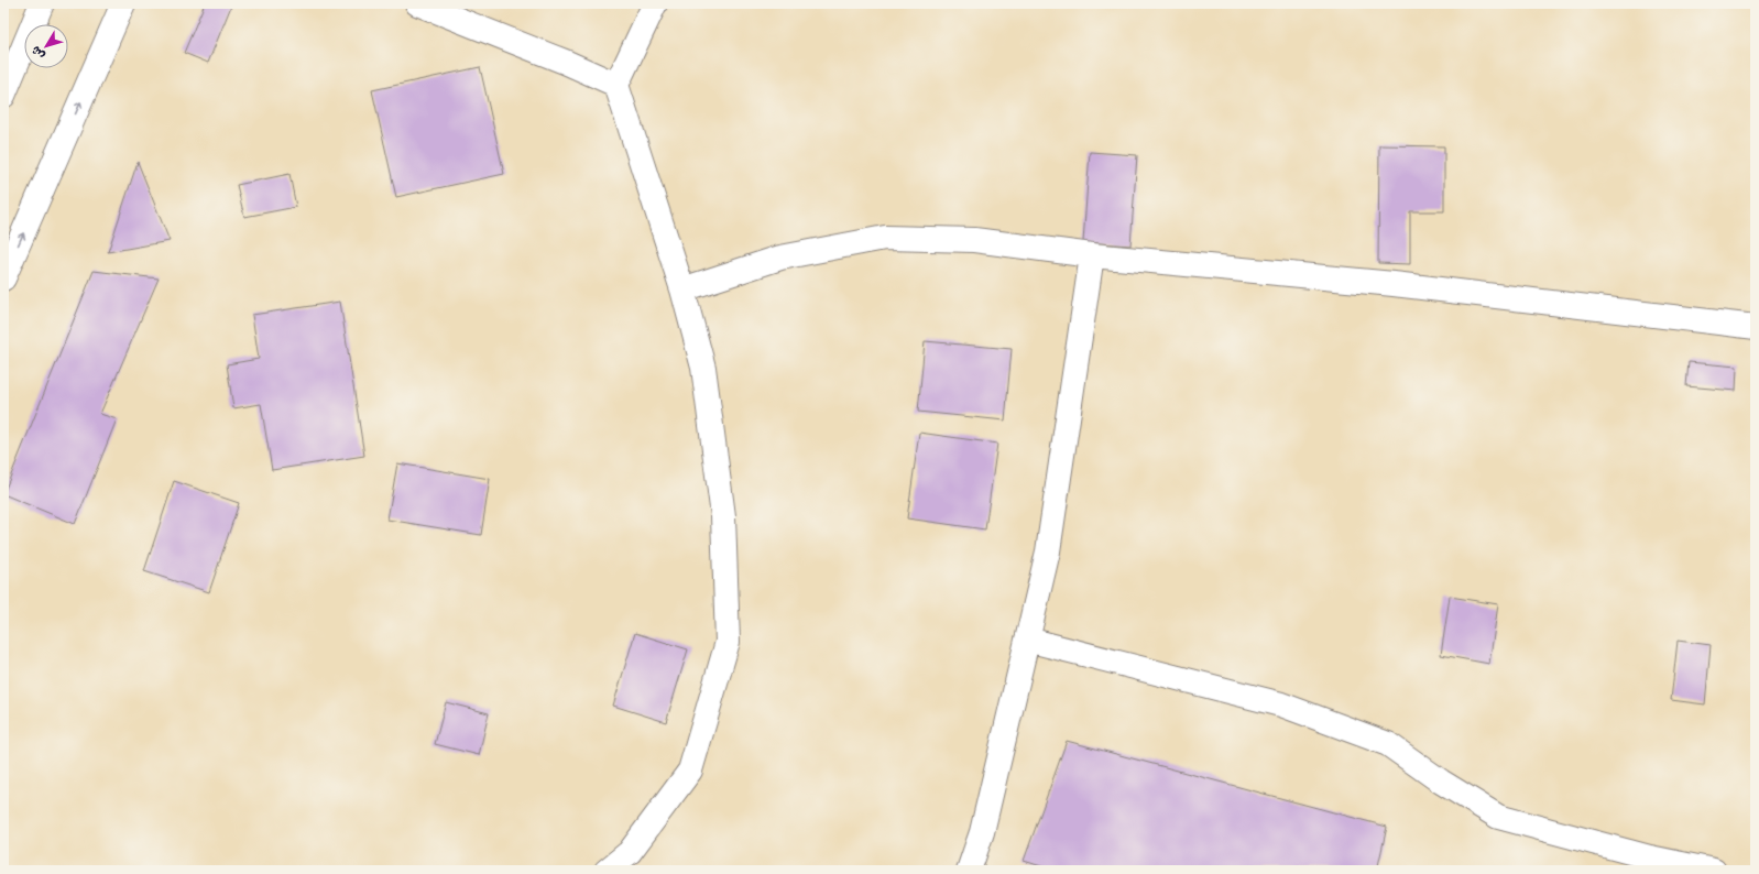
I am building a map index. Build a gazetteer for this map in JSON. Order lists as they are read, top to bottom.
{
  "north": "bottom left"
}
